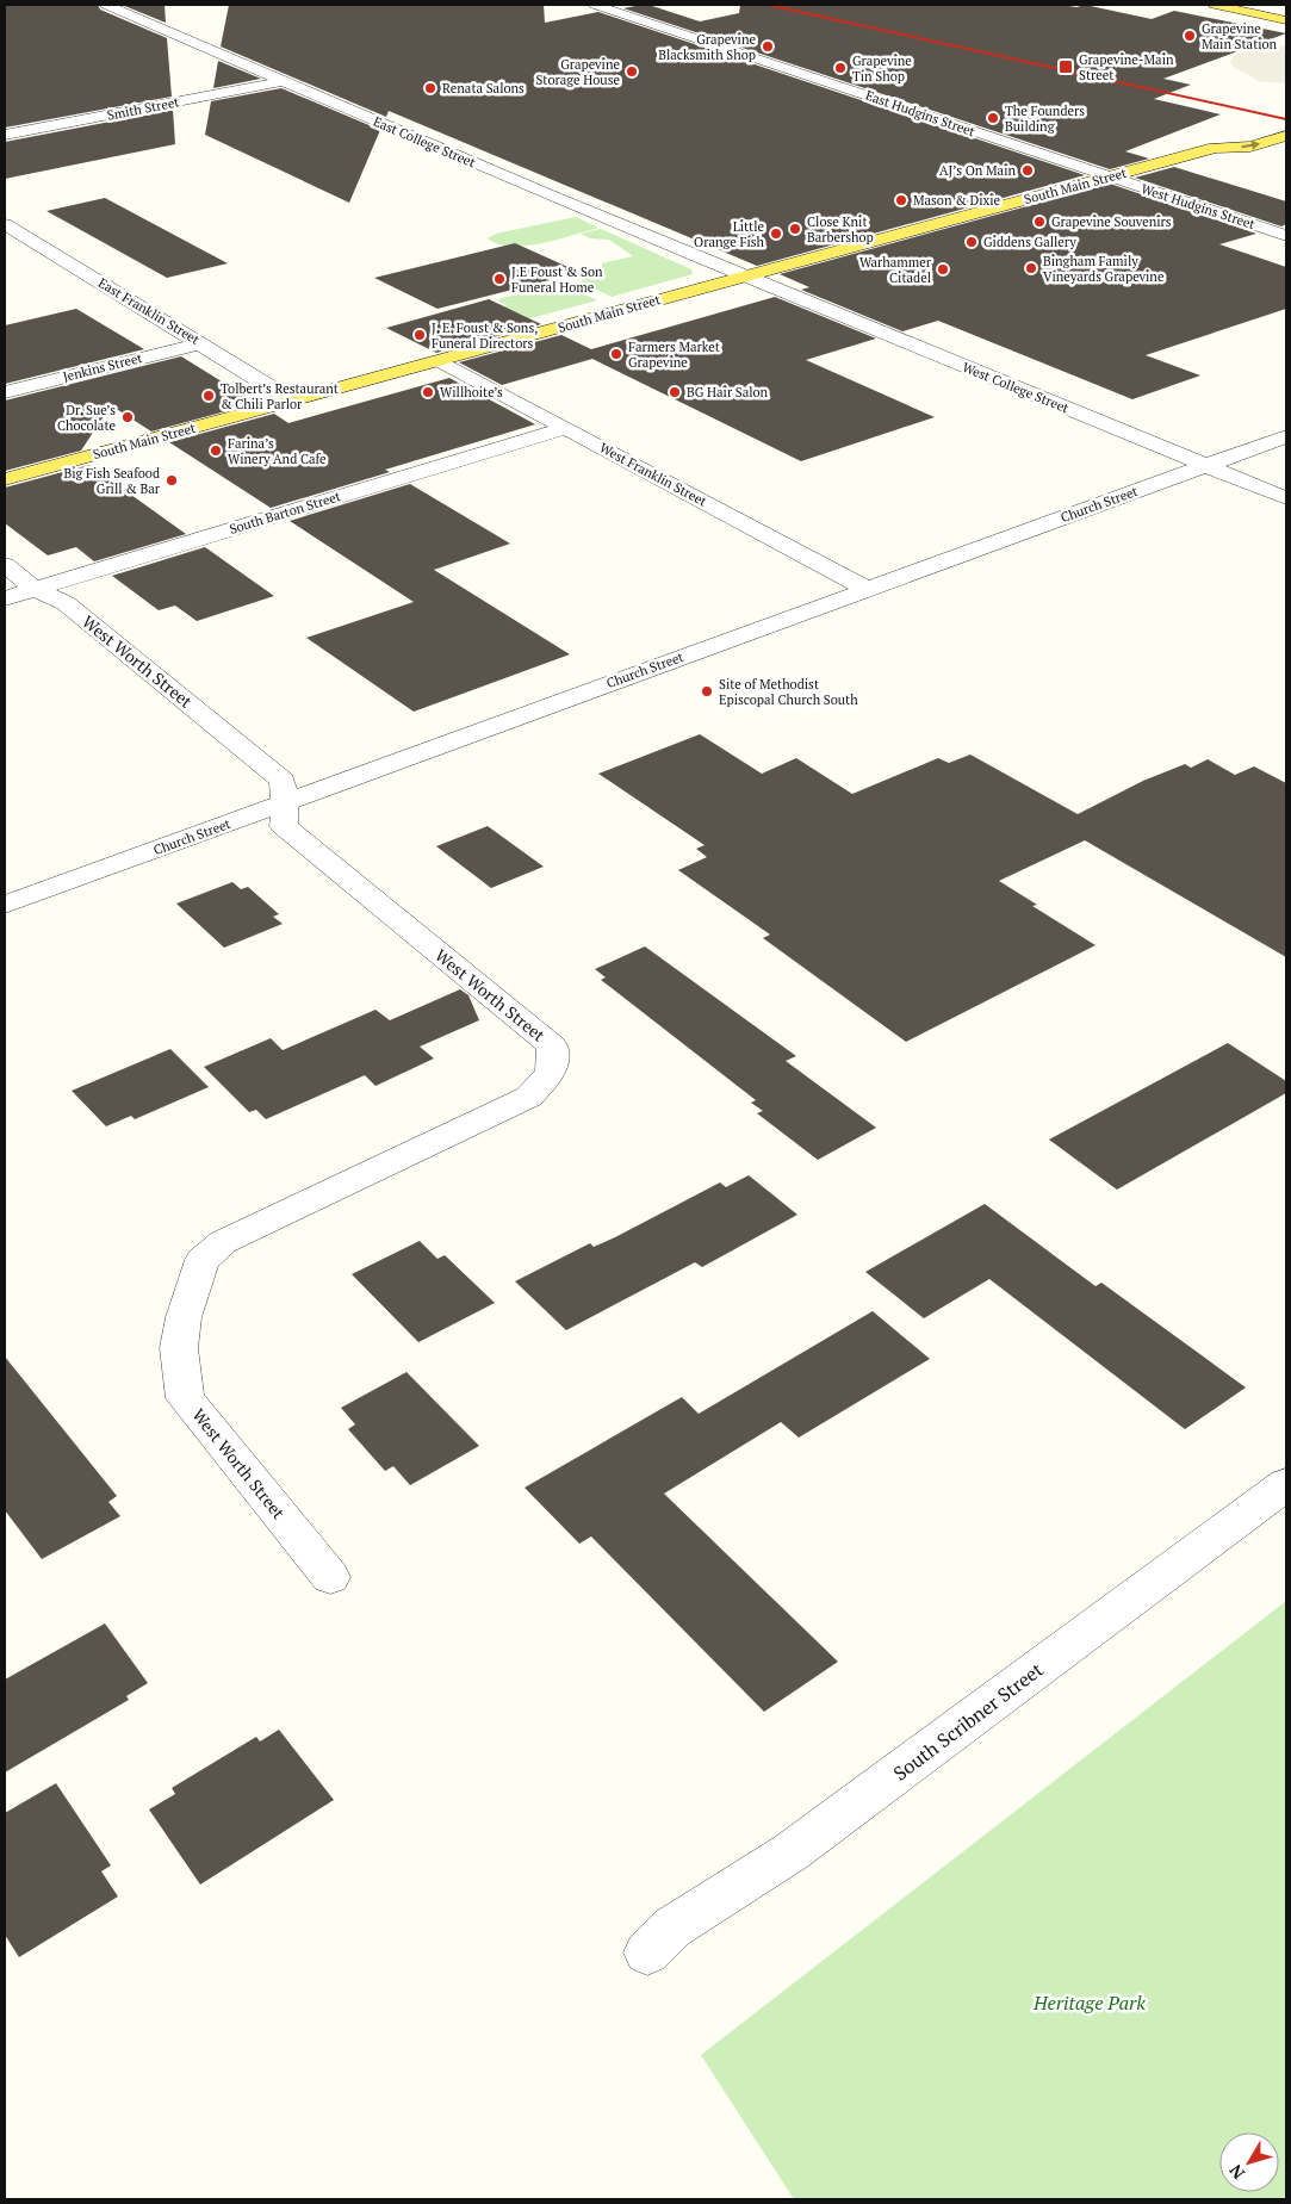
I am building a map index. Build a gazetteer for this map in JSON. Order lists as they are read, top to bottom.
{
  "streets": {
    "main road": ["South Main Street"],
    "street": [
      "Smith Street",
      "East Hudgins Street",
      "East College Street",
      "West Hudgins Street",
      "East Franklin Street",
      "Jenkins Street",
      "West College Street",
      "West Franklin Street",
      "Church Street",
      "South Barton Street",
      "West Worth Street",
      "South Scribner Street"
    ]
  },
  "crossings": [
    ["Smith Street", "East College Street"],
    ["East Hudgins Street", "South Main Street"],
    ["East Hudgins Street", "West Hudgins Street"],
    ["East College Street", "South Main Street"],
    ["East College Street", "West College Street"],
    ["South Main Street", "West Hudgins Street"],
    ["South Main Street", "East Franklin Street"],
    ["South Main Street", "West College Street"],
    ["South Main Street", "West Franklin Street"],
    ["East Franklin Street", "Jenkins Street"],
    ["West College Street", "Church Street"],
    ["West Franklin Street", "Church Street"],
    ["West Franklin Street", "South Barton Street"],
    ["Church Street", "West Worth Street"],
    ["South Barton Street", "West Worth Street"]
  ],
  "parks": ["Heritage Park"],
  "places": {
    "other": [
      "Grapevine Main Station",
      "Grapevine Blacksmith Shop",
      "Grapevine Tin Shop",
      "Grapevine Storage House",
      "Renata Salons",
      "The Founders Building",
      "AJ’s On Main",
      "Mason & Dixie",
      "Grapevine Souvenirs",
      "Close Knit Barbershop",
      "Little Orange Fish",
      "Giddens Gallery",
      "Bingham Family Vineyards Grapevine",
      "Warhammer Citadel",
      "J.E Foust & Son Funeral Home",
      "J. E. Foust & Sons, Funeral Directors",
      "Farmers Market Grapevine",
      "Willhoite’s",
      "BG Hair Salon",
      "Tolbert’s Restaurant & Chili Parlor",
      "Dr. Sue’s Chocolate",
      "Farina’s Winery And Cafe",
      "Big Fish Seafood Grill & Bar",
      "Site of Methodist Episcopal Church South"
    ],
    "transit": ["Grapevine-Main Street"]
  },
  "north": "bottom left"
}
